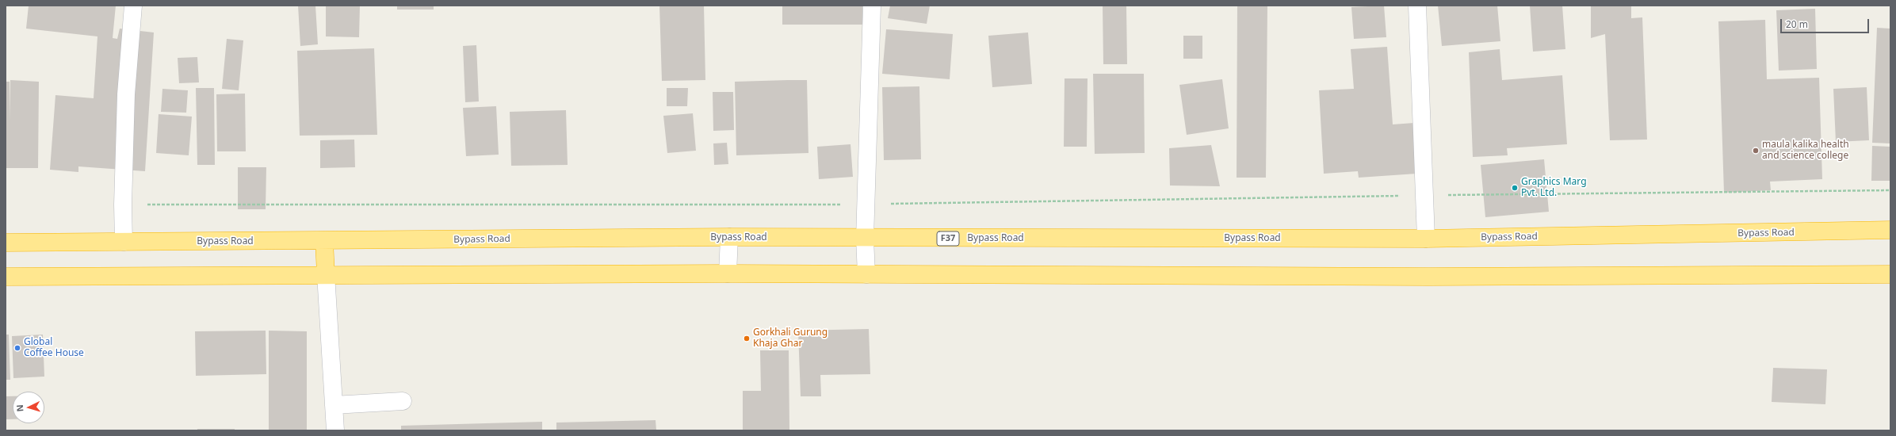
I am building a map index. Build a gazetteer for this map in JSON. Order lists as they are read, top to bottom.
{
  "streets": {
    "highway": ["Bypass Road", "F37"]
  },
  "places": [
    "maula kalika health and science college",
    "Graphics Marg Pvt. Ltd.",
    "Gorkhali Gurung Khaja Ghar",
    "Global Coffee House"
  ],
  "scale_bar": "20 m",
  "north": "left"
}
